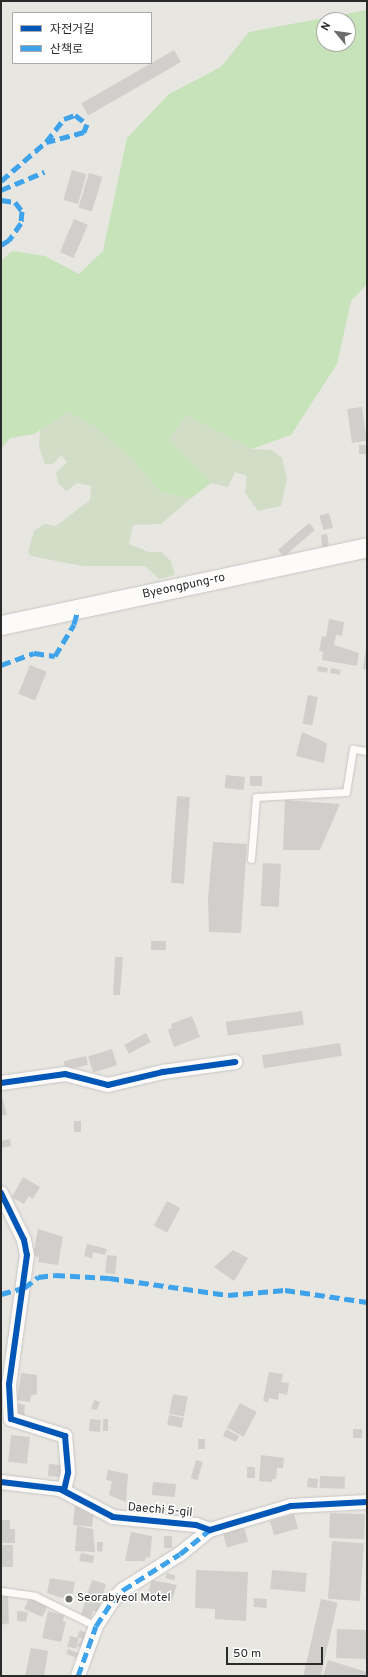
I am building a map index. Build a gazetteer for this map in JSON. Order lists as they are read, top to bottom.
{
  "streets": {
    "main road": ["Byeongpung-ro"],
    "street": ["Daechi 5-gil"]
  },
  "places": ["Seorabyeol Motel"],
  "legend": ["자전거길", "산책로"],
  "scale_bar": "50 m",
  "north": "top left"
}
